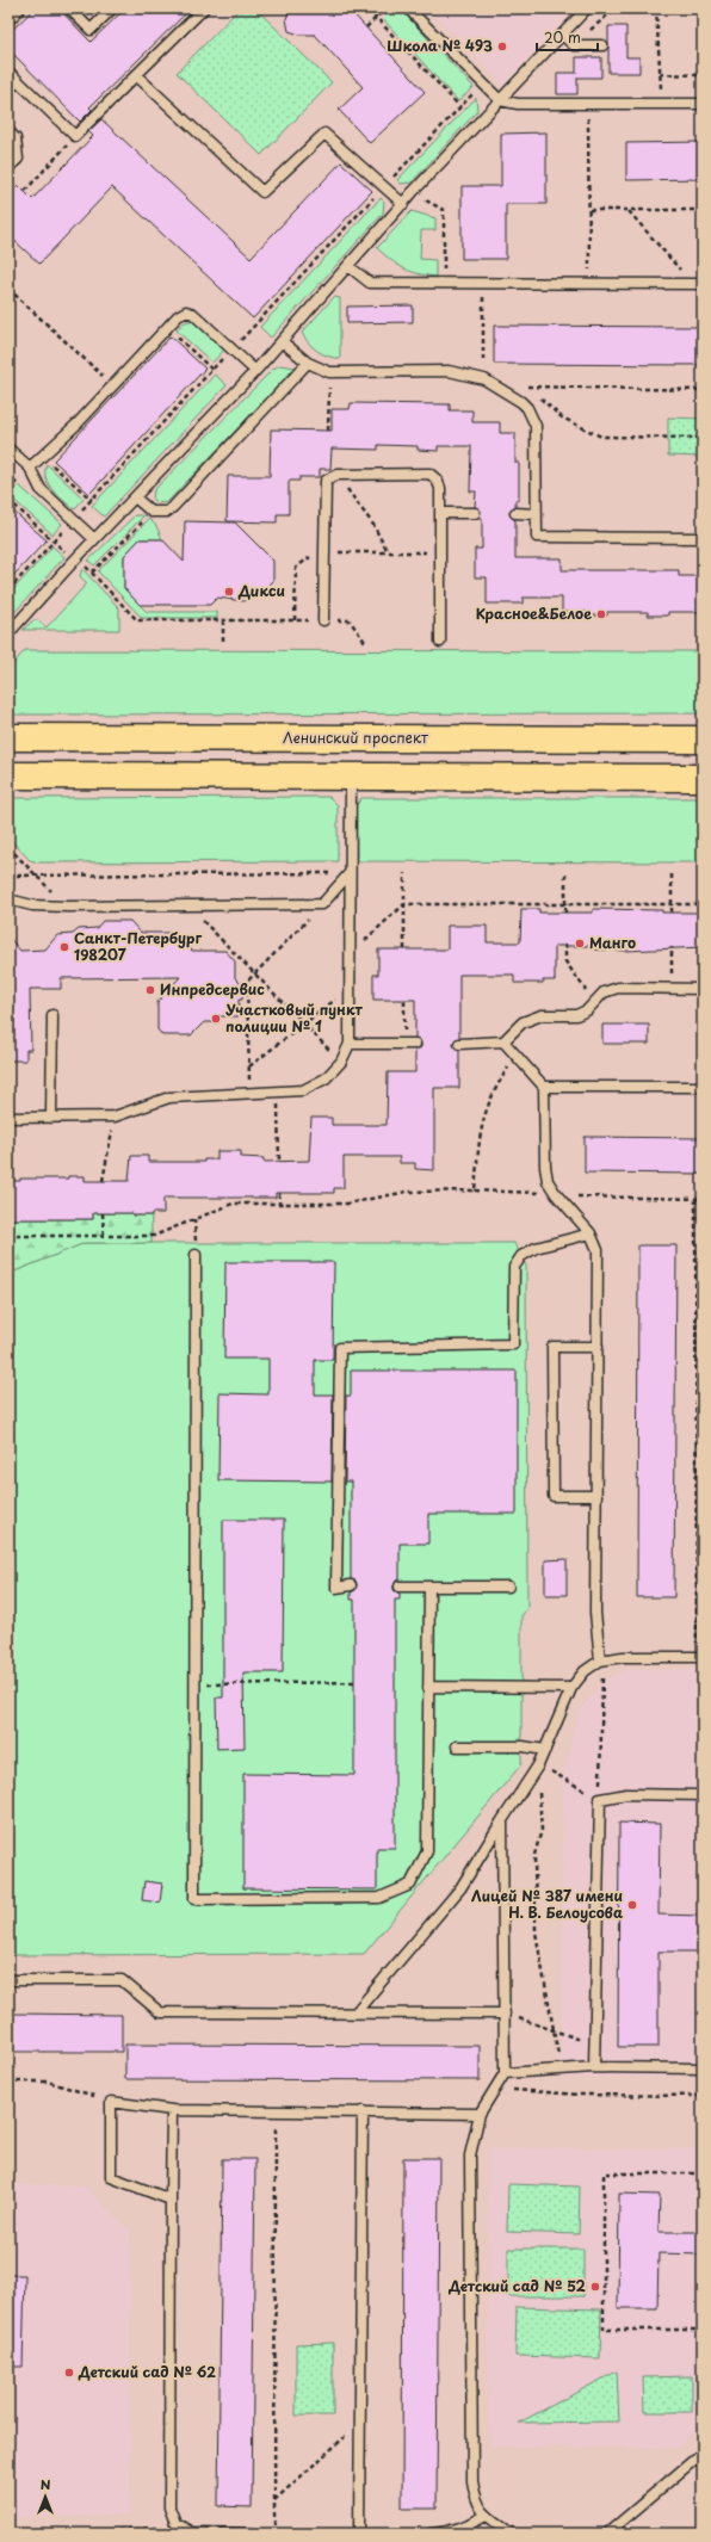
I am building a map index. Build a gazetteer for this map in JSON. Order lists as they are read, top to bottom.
{
  "streets": {
    "main road": ["Ленинский проспект"]
  },
  "places": [
    "Школа № 493",
    "Дикси",
    "Красное&Белое",
    "Манго",
    "Санкт-Петербург 198207",
    "Инпредсервис",
    "Участковый пункт полиции № 1",
    "Лицей № 387 имени Н. В. Белоусова",
    "Детский сад № 52",
    "Детский сад № 62"
  ],
  "scale_bar": "20 m",
  "north": "top"
}
